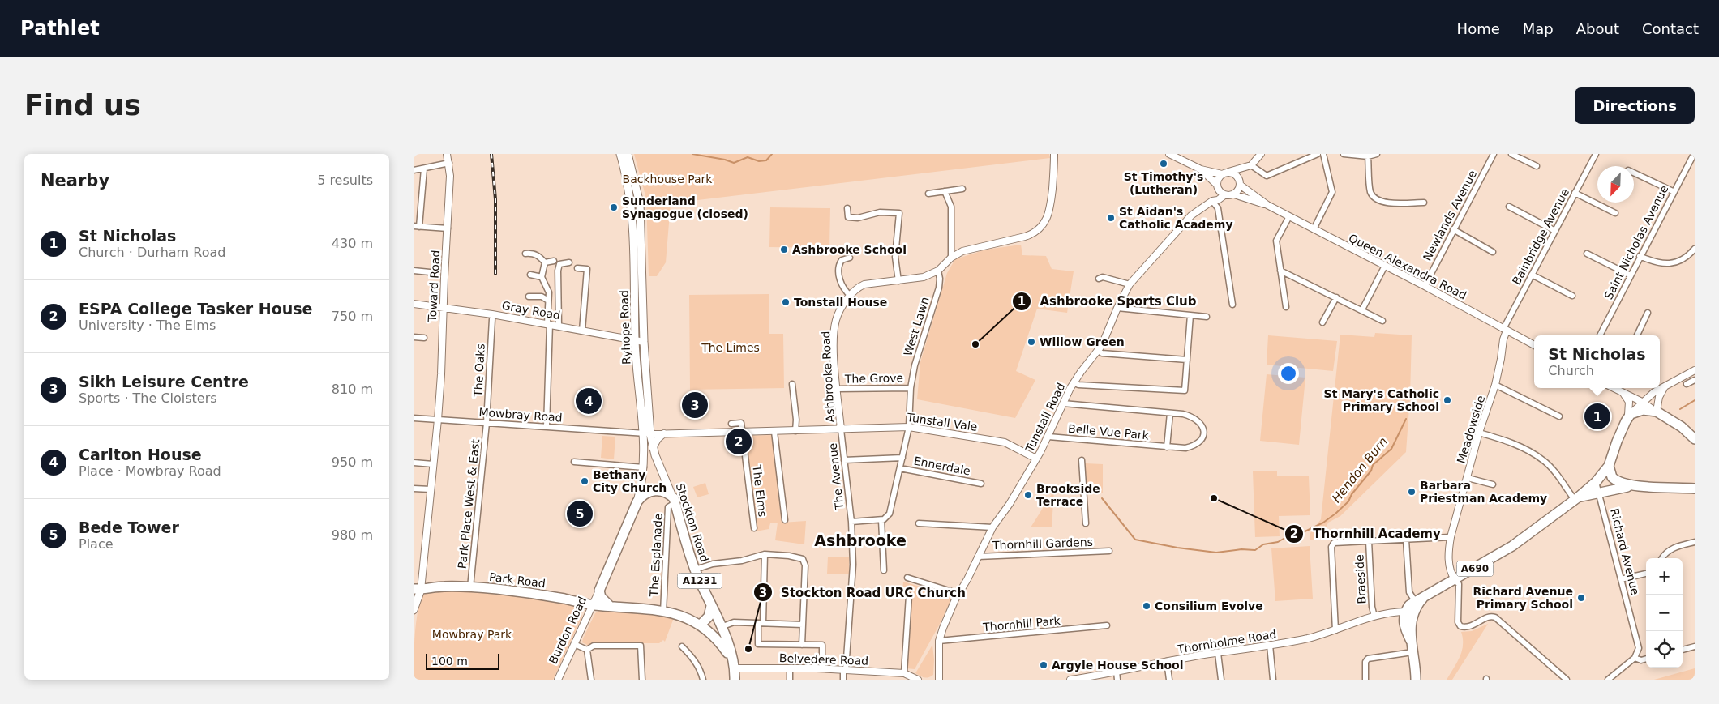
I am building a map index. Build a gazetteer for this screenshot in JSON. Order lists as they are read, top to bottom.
{
  "streets": {
    "highway": [
      "Stockton Road",
      "A690",
      "Park Road",
      "A1231",
      "Burdon Road"
    ],
    "main road": ["Ryhope Road"],
    "street": [
      "Newlands Avenue",
      "Bainbridge Avenue",
      "Saint Nicholas Avenue",
      "Queen Alexandra Road",
      "Toward Road",
      "Gray Road",
      "West Lawn",
      "The Oaks",
      "Ashbrooke Road",
      "The Grove",
      "Mowbray Road",
      "Tunstall Road",
      "Tunstall Vale",
      "Meadowside",
      "Belle Vue Park",
      "Ennerdale",
      "The Avenue",
      "The Elms",
      "Park Place West & East",
      "Thornhill Gardens",
      "Richard Avenue",
      "The Esplanade",
      "Braeside",
      "Thornhill Park",
      "Thornholme Road",
      "Belvedere Road"
    ]
  },
  "crossings": [
    ["Newlands Avenue", "Queen Alexandra Road"],
    ["Bainbridge Avenue", "Queen Alexandra Road"],
    ["Bainbridge Avenue", "Meadowside"],
    ["Queen Alexandra Road", "Tunstall Road"],
    ["Queen Alexandra Road", "Meadowside"],
    ["Toward Road", "Gray Road"],
    ["Toward Road", "Mowbray Road"],
    ["Toward Road", "Park Road"],
    ["Gray Road", "Ryhope Road"],
    ["West Lawn", "Ashbrooke Road"],
    ["West Lawn", "The Grove"],
    ["West Lawn", "Tunstall Vale"],
    ["West Lawn", "Ennerdale"],
    ["Ryhope Road", "Mowbray Road"],
    ["Ryhope Road", "Stockton Road"],
    ["Ryhope Road", "Burdon Road"],
    ["The Oaks", "Mowbray Road"],
    ["The Oaks", "Park Place West & East"],
    ["Ashbrooke Road", "The Grove"],
    ["Ashbrooke Road", "Tunstall Vale"],
    ["Ashbrooke Road", "The Avenue"],
    ["Mowbray Road", "Park Place West & East"],
    ["Tunstall Road", "Tunstall Vale"],
    ["Tunstall Road", "Belle Vue Park"],
    ["Tunstall Road", "Thornhill Gardens"],
    ["Tunstall Road", "Thornhill Park"],
    ["Tunstall Vale", "The Avenue"],
    ["Meadowside", "A690"],
    ["The Avenue", "Belvedere Road"],
    ["Park Place West & East", "Park Road"],
    ["Stockton Road", "The Esplanade"],
    ["Stockton Road", "Park Road"],
    ["Stockton Road", "Belvedere Road"],
    ["Richard Avenue", "A690"],
    ["The Esplanade", "Park Road"],
    ["A690", "Thornholme Road"],
    ["Braeside", "Thornholme Road"],
    ["Park Road", "Burdon Road"],
    ["Park Road", "Belvedere Road"]
  ],
  "districts": ["Ashbrooke"],
  "water": ["Hendon Burn"],
  "parks": ["Backhouse Park", "The Limes", "Mowbray Park"],
  "places": [
    "St Timothy's (Lutheran)",
    "Sunderland Synagogue (closed)",
    "St Aidan's Catholic Academy",
    "Ashbrooke School",
    "Tonstall House",
    "Willow Green",
    "Ashbrooke Sports Club",
    "St Mary's Catholic Primary School",
    "Bethany City Church",
    "Barbara Priestman Academy",
    "Brookside Terrace",
    "Thornhill Academy",
    "Richard Avenue Primary School",
    "Consilium Evolve",
    "Stockton Road URC Church",
    "Argyle House School"
  ],
  "scale_bar": "100 m",
  "north": "bottom left",
  "page": {
    "header": "Pathlet",
    "nav": [
      "Home",
      "Map",
      "About",
      "Contact"
    ],
    "buttons": "Directions",
    "title": "Find us",
    "heading": ["Nearby", "5 results"],
    "list": [
      {
        "mark": "1",
        "name": "St Nicholas",
        "note": "Church · Durham Road",
        "value": "430 m"
      },
      {
        "mark": "2",
        "name": "ESPA College Tasker House",
        "note": "University · The Elms",
        "value": "750 m"
      },
      {
        "mark": "3",
        "name": "Sikh Leisure Centre",
        "note": "Sports · The Cloisters",
        "value": "810 m"
      },
      {
        "mark": "4",
        "name": "Carlton House",
        "note": "Place · Mowbray Road",
        "value": "950 m"
      },
      {
        "mark": "5",
        "name": "Bede Tower",
        "note": "Place",
        "value": "980 m"
      }
    ],
    "popup": ["St Nicholas", "Church"],
    "pins": [
      "4",
      "3",
      "1",
      "2",
      "5"
    ],
    "map_buttons": ["+", "−"],
    "scale": "100 m"
  }
}
